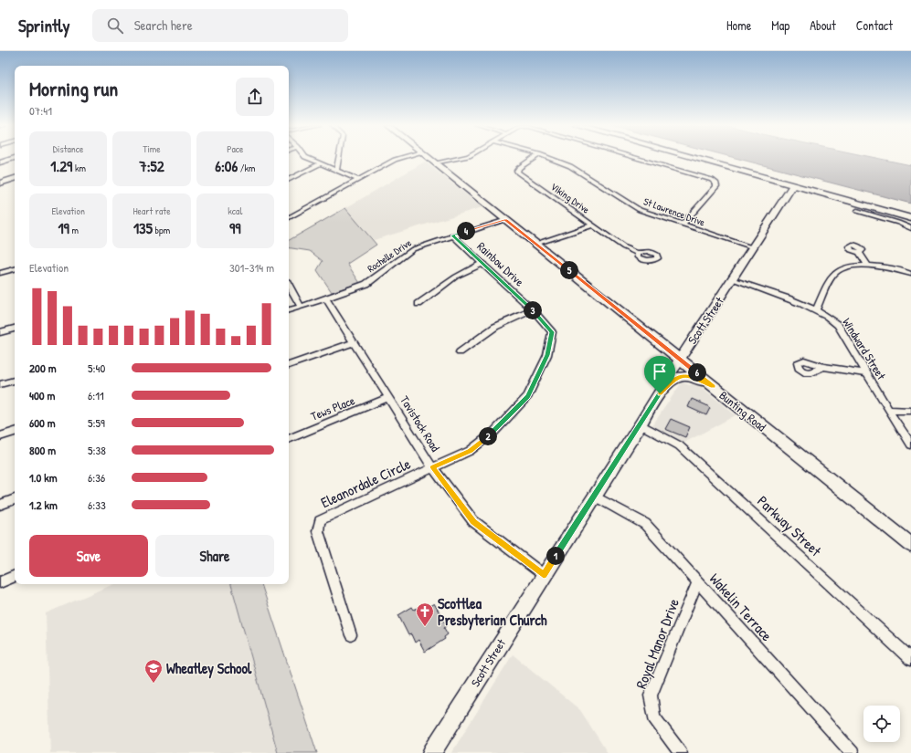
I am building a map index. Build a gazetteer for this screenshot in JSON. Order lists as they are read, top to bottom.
{
  "streets": {
    "main road": ["Scott Street", "Bunting Road"],
    "street": [
      "Viking Drive",
      "St Lawrence Drive",
      "Rochelle Drive",
      "Rainbow Drive",
      "Windward Street",
      "Tews Place",
      "Tavistock Road",
      "Eleanordale Circle",
      "Parkway Street",
      "Wakelin Terrace",
      "Royal Manor Drive"
    ]
  },
  "crossings": [
    ["St Lawrence Drive", "Scott Street"],
    ["Rochelle Drive", "Rainbow Drive"],
    ["Rochelle Drive", "Bunting Road"],
    ["Rochelle Drive", "Tavistock Road"],
    ["Rainbow Drive", "Tavistock Road"],
    ["Rainbow Drive", "Eleanordale Circle"],
    ["Scott Street", "Windward Street"],
    ["Scott Street", "Bunting Road"],
    ["Scott Street", "Tavistock Road"],
    ["Scott Street", "Parkway Street"],
    ["Scott Street", "Wakelin Terrace"],
    ["Tews Place", "Tavistock Road"],
    ["Tavistock Road", "Eleanordale Circle"],
    ["Wakelin Terrace", "Royal Manor Drive"]
  ],
  "places": {
    "church": ["Scottlea Presbyterian Church"],
    "school or university": ["Wheatley School"]
  },
  "page": {
    "header": "Sprintly",
    "search": "Search here",
    "nav": [
      "Home",
      "Map",
      "About",
      "Contact"
    ],
    "heading": ["Morning run", "07:41"],
    "stats": [
      ["Distance", "1.29 km"],
      ["Time", "7:52"],
      ["Pace", "6:06 /km"],
      ["Elevation", "19 m"],
      ["Heart rate", "135 bpm"],
      ["kcal", "99"]
    ],
    "pins": [
      "4",
      "5",
      "3",
      "6",
      "2",
      "1"
    ],
    "chart": ["Elevation", "301–314 m"],
    "list": [
      {
        "name": "200 m",
        "note": "5:40"
      },
      {
        "name": "400 m",
        "note": "6:11"
      },
      {
        "name": "600 m",
        "note": "5:59"
      },
      {
        "name": "800 m",
        "note": "5:38"
      },
      {
        "name": "1.0 km",
        "note": "6:36"
      },
      {
        "name": "1.2 km",
        "note": "6:33"
      }
    ],
    "buttons": ["Save", "Share"]
  }
}
